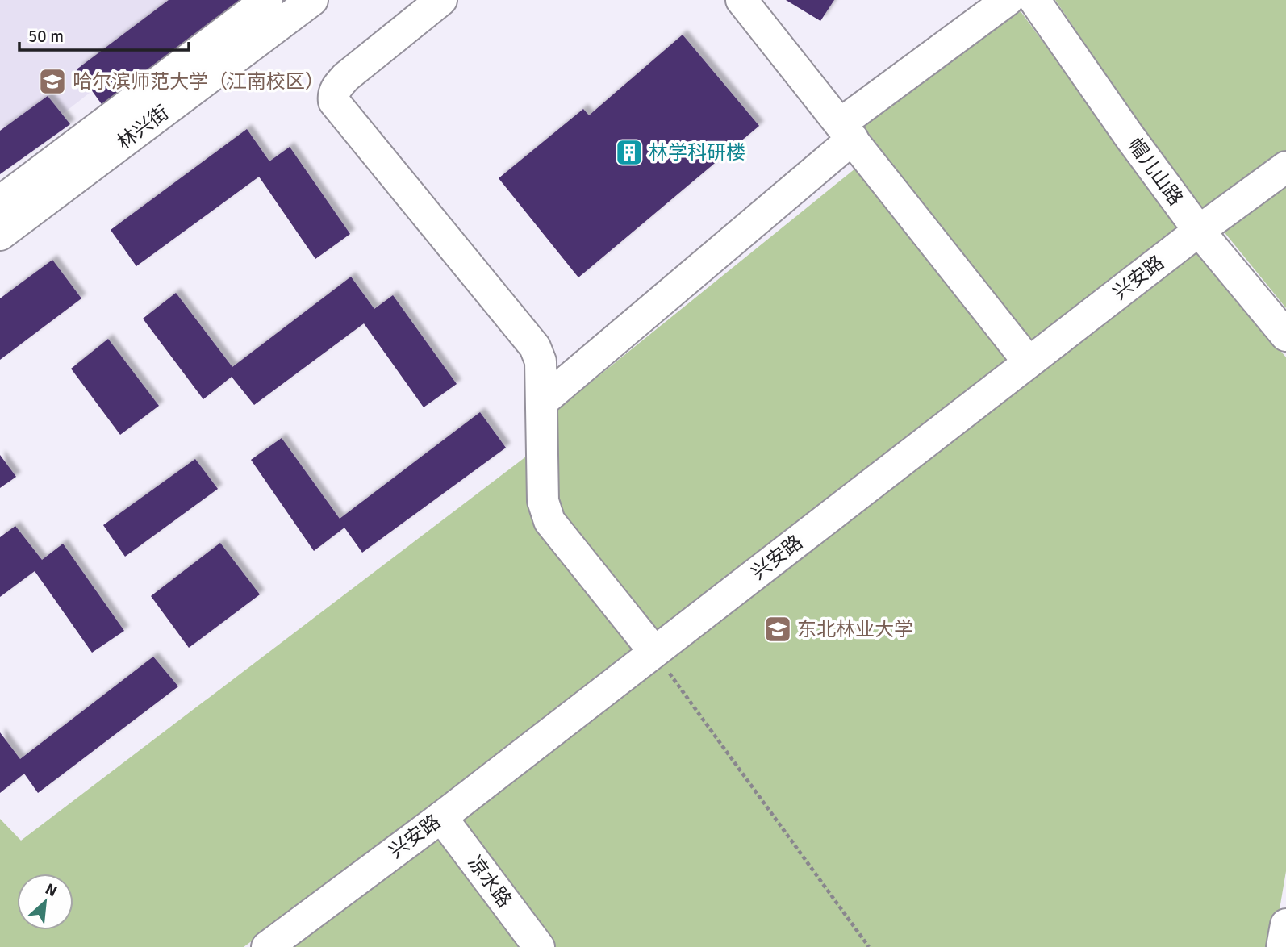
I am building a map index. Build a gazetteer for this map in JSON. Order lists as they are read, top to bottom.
{
  "streets": {
    "street": [
      "林兴街",
      "帽儿山路",
      "兴安路",
      "凉水路"
    ]
  },
  "crossings": [
    ["帽儿山路", "兴安路"],
    ["兴安路", "凉水路"]
  ],
  "places": {
    "school or university": ["哈尔滨师范大学（江南校区）", "东北林业大学"],
    "building": ["林学科研楼"]
  },
  "scale_bar": "50 m",
  "north": "top right"
}
